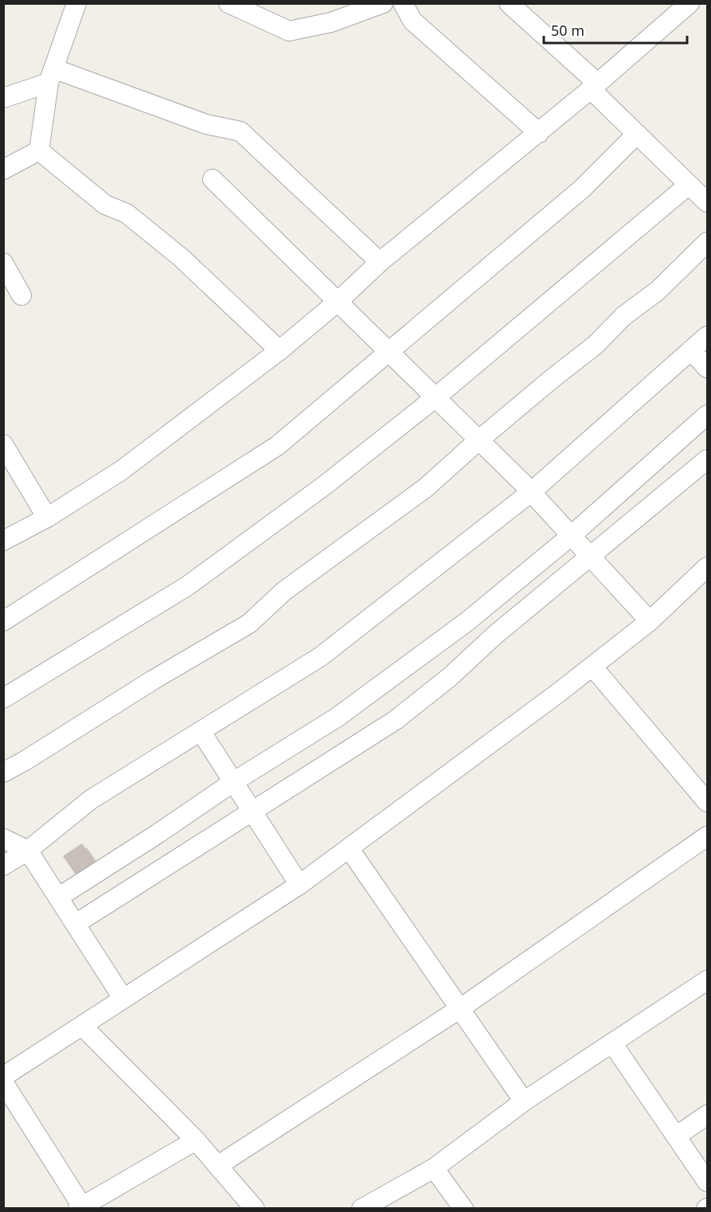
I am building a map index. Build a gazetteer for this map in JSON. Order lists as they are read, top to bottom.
{
  "scale_bar": "50 m"
}
